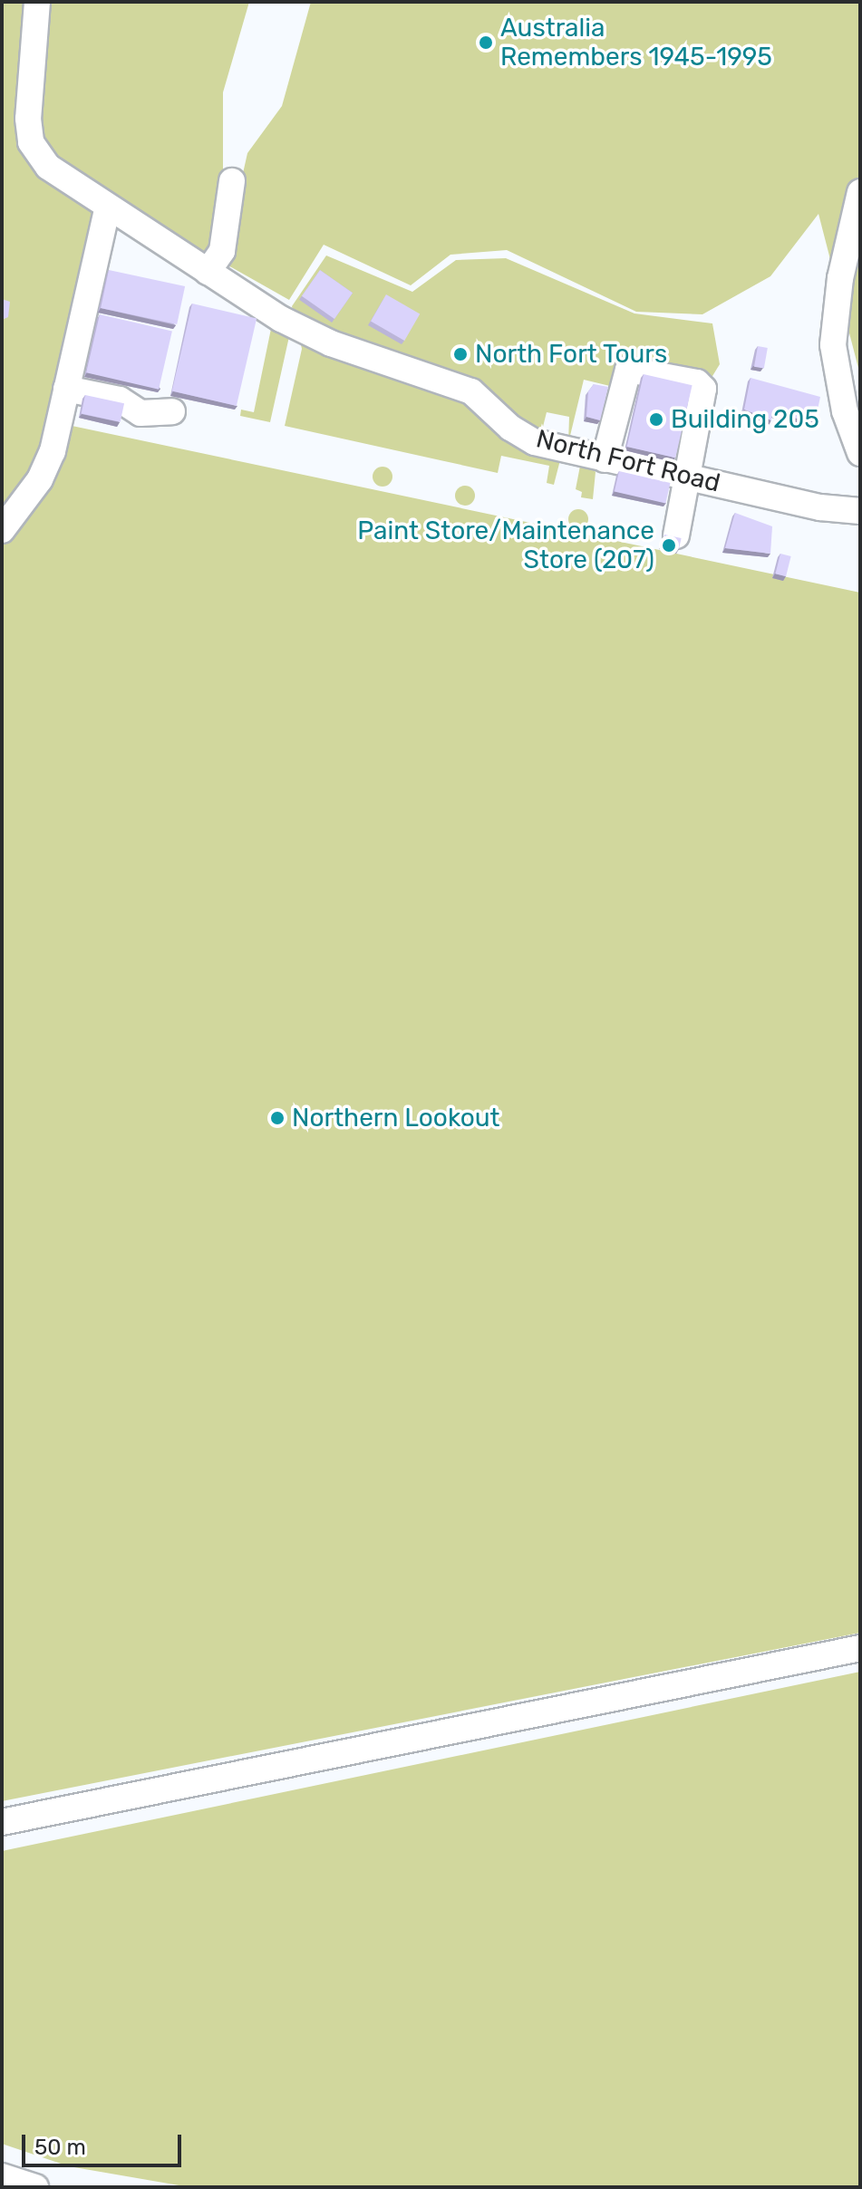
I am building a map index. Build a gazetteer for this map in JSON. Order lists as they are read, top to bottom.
{
  "streets": {
    "street": ["North Fort Road"]
  },
  "places": [
    "Australia Remembers 1945-1995",
    "North Fort Tours",
    "Building 205",
    "Paint Store/Maintenance Store (207)",
    "Northern Lookout"
  ],
  "scale_bar": "50 m"
}
